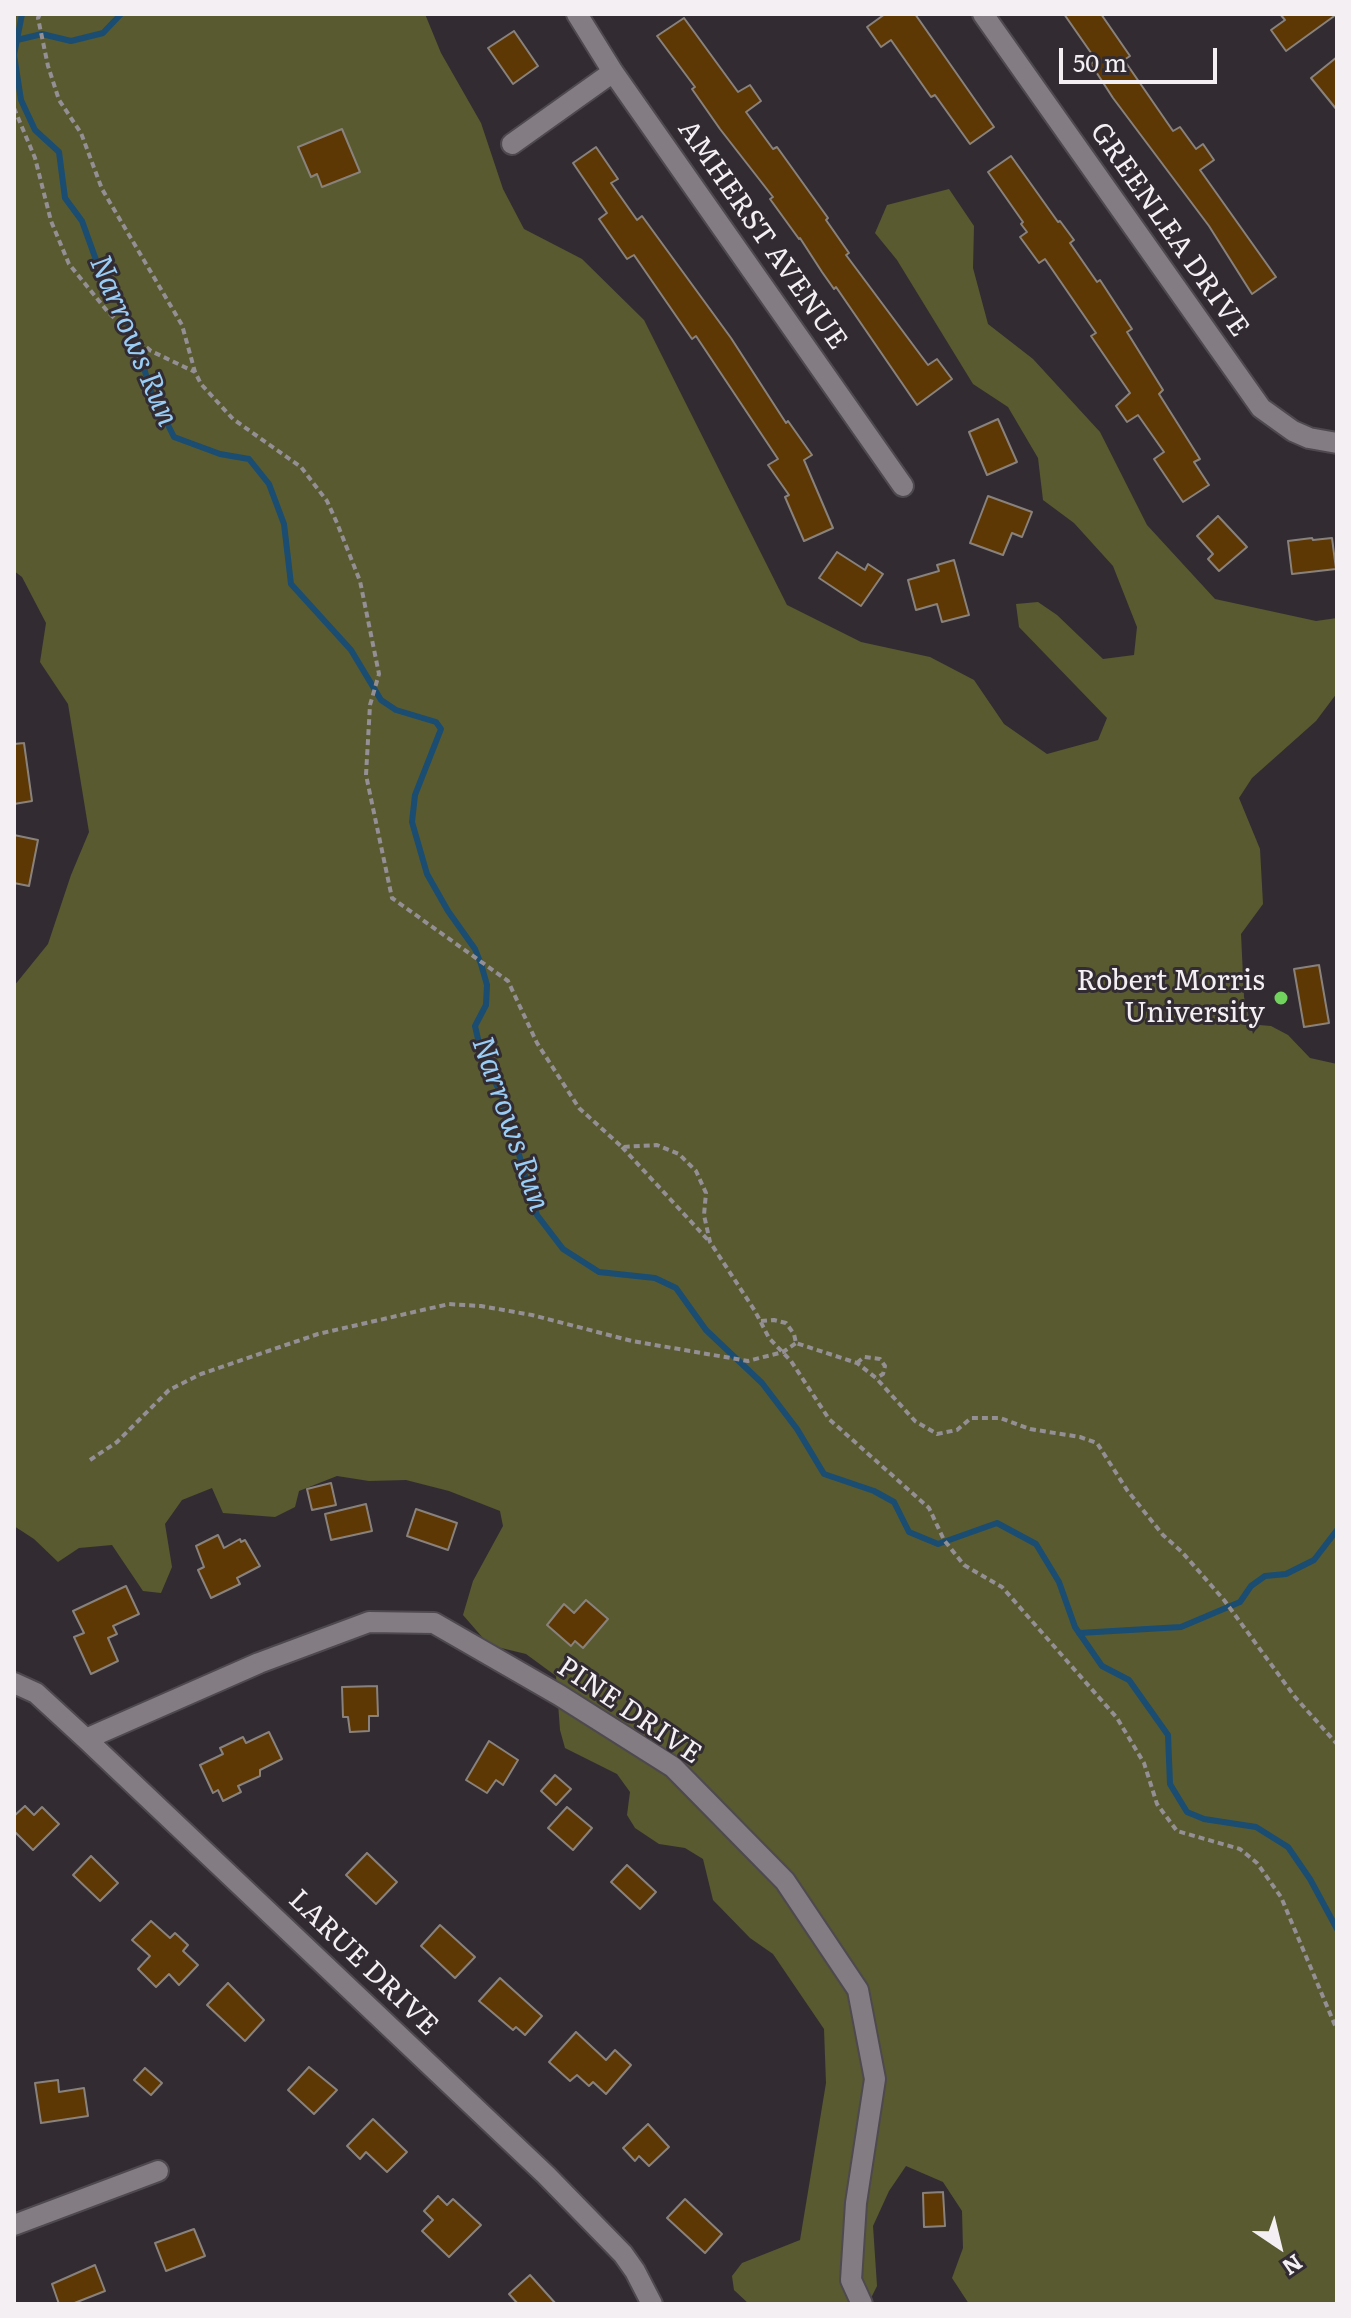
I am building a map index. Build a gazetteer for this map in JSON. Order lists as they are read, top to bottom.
{
  "streets": {
    "street": [
      "GREENLEA DRIVE",
      "AMHERST AVENUE",
      "PINE DRIVE",
      "LARUE DRIVE"
    ]
  },
  "crossings": [
    ["PINE DRIVE", "LARUE DRIVE"]
  ],
  "water": ["Narrows Run"],
  "places": ["Robert Morris University"],
  "scale_bar": "50 m",
  "north": "bottom right"
}
